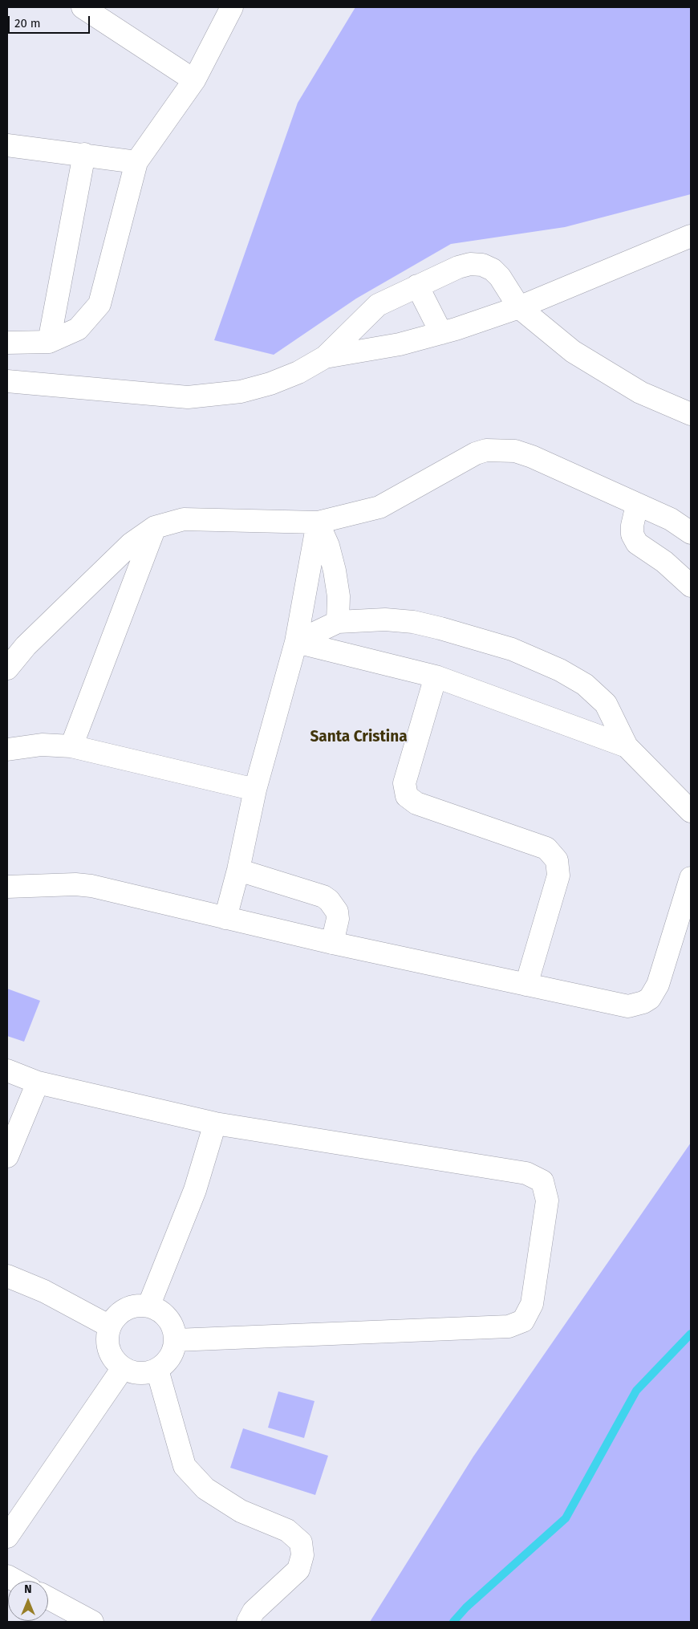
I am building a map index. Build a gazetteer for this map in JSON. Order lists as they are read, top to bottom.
{
  "districts": ["Santa Cristina"],
  "scale_bar": "20 m",
  "north": "top"
}
